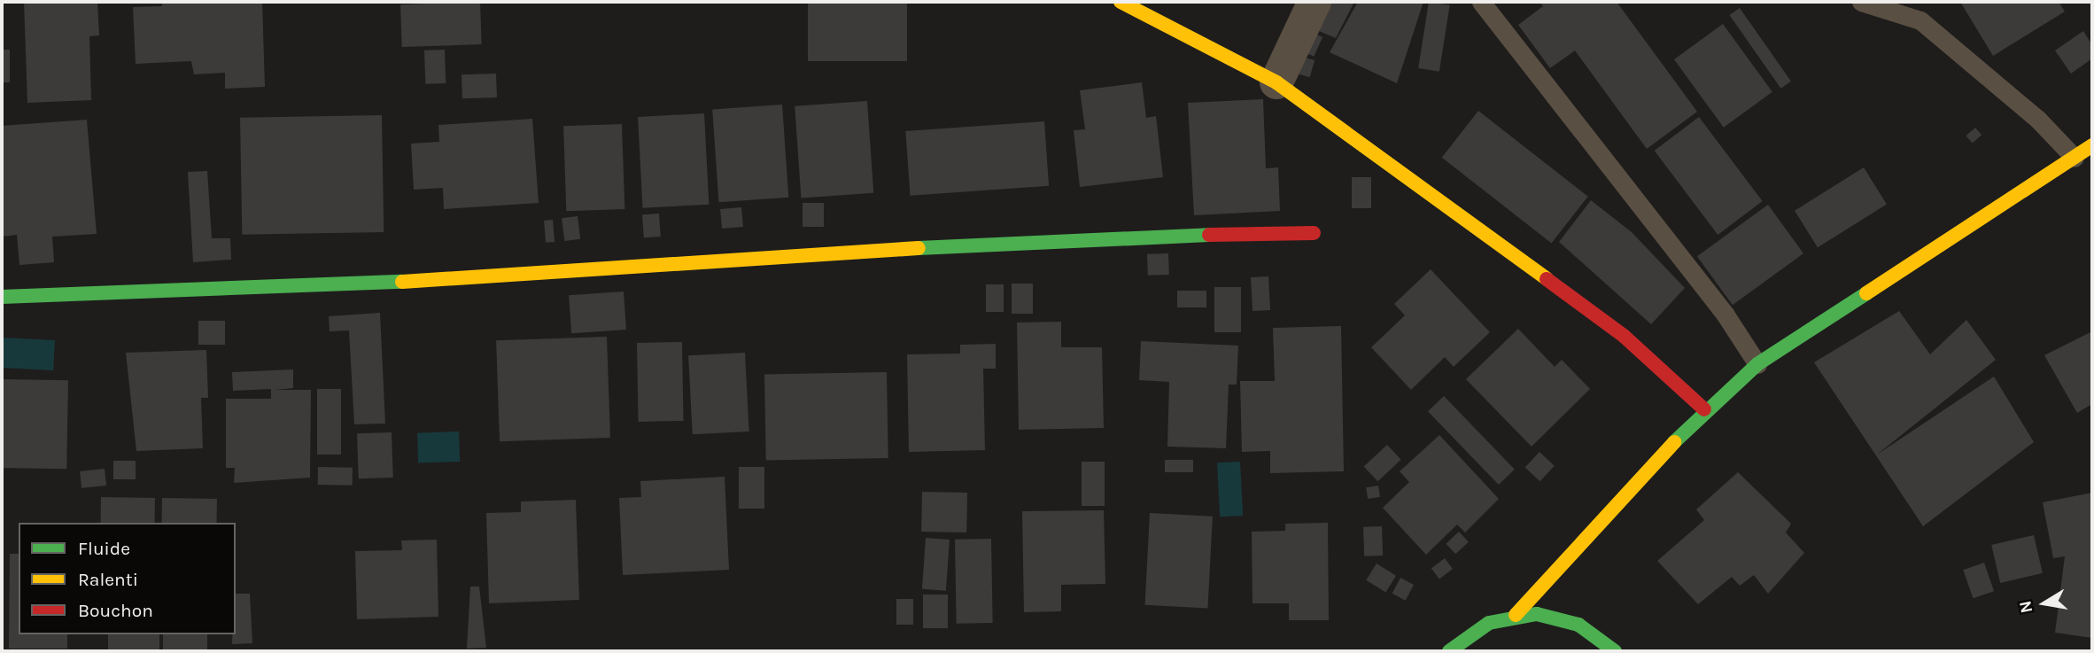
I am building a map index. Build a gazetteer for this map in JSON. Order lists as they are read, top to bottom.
{
  "legend": ["Fluide", "Ralenti", "Bouchon"],
  "north": "left"
}
